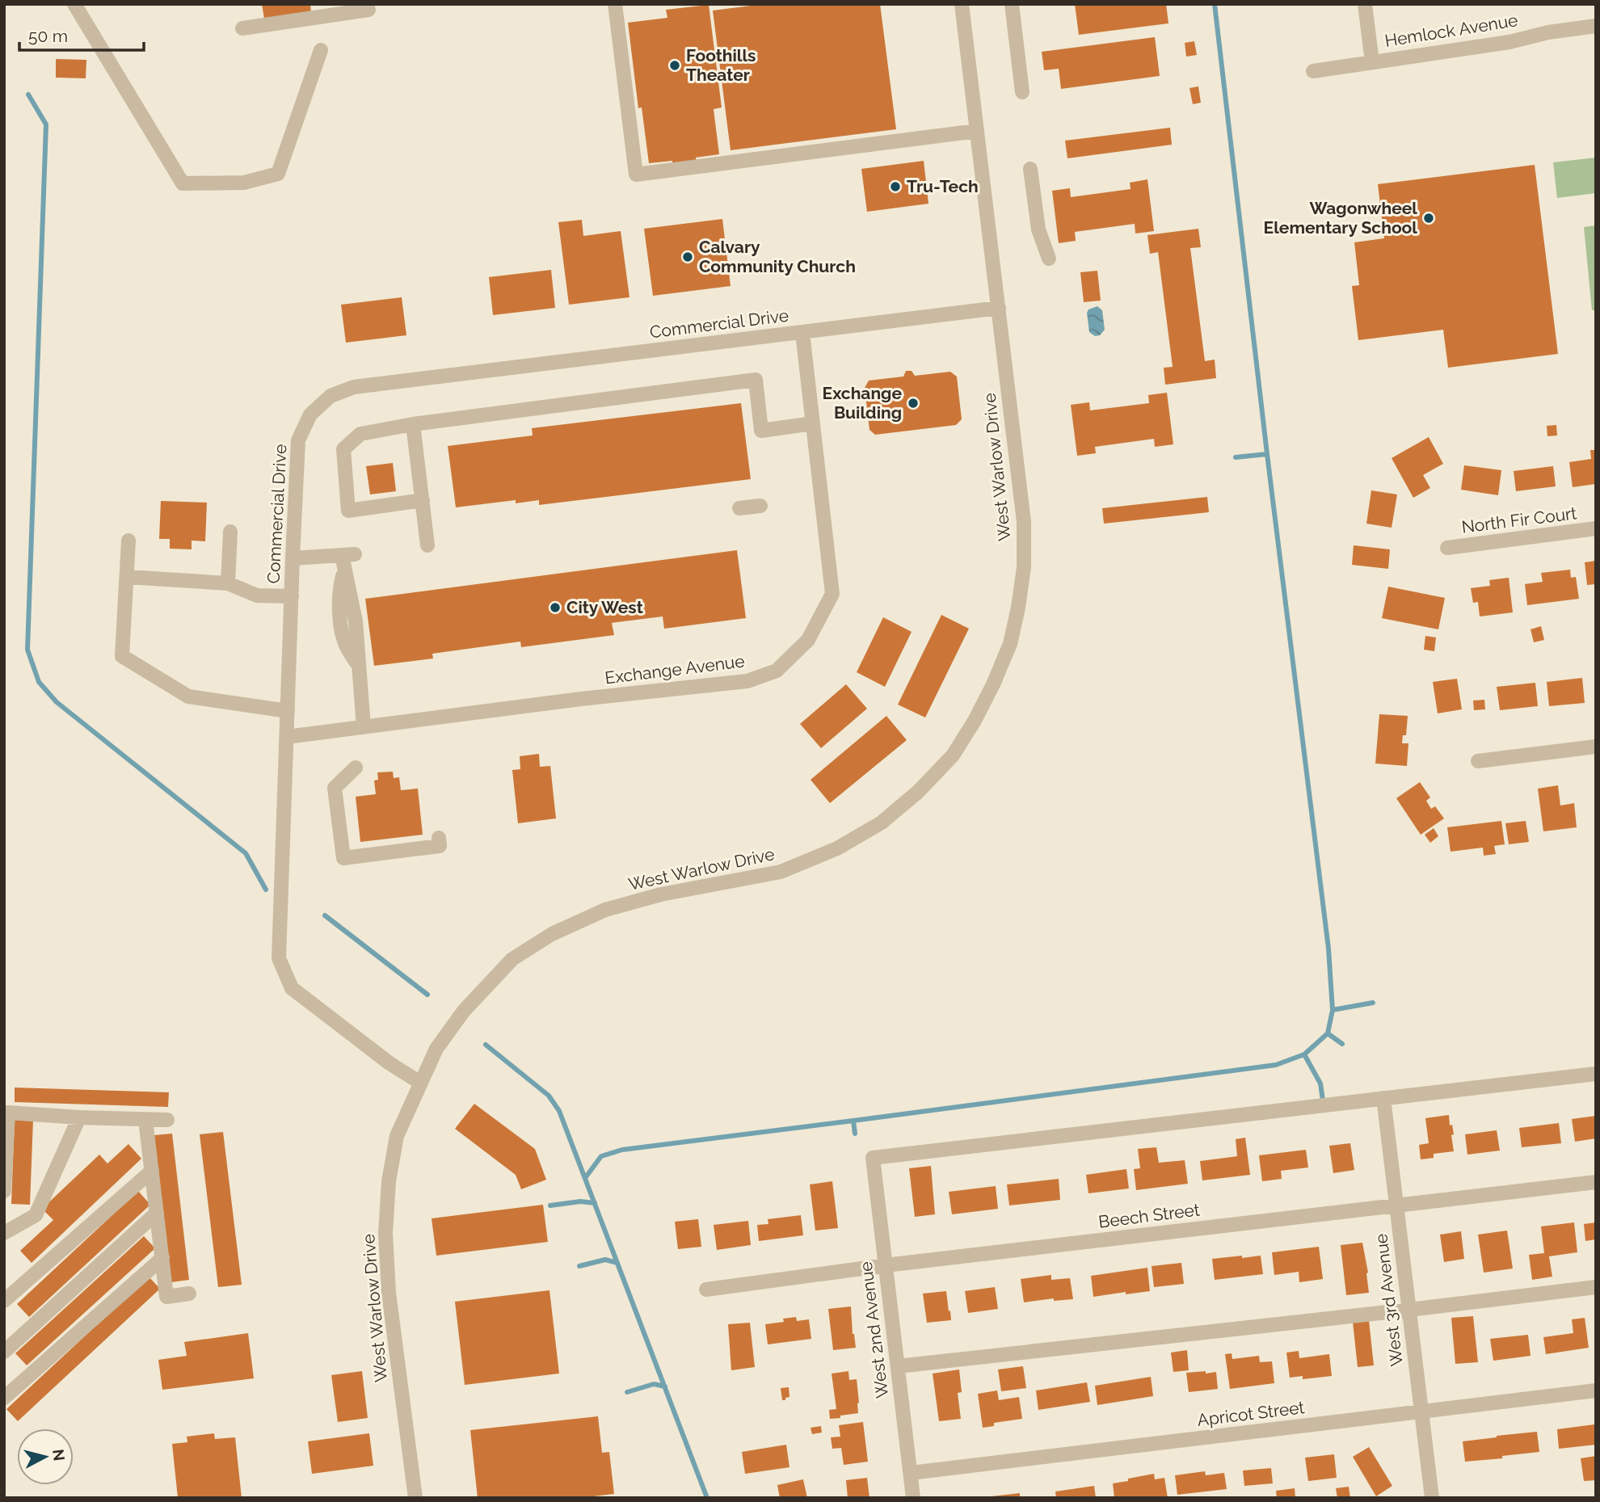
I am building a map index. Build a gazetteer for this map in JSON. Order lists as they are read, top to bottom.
{
  "streets": {
    "street": [
      "Hemlock Avenue",
      "Commercial Drive",
      "West Warlow Drive",
      "North Fir Court",
      "Exchange Avenue",
      "Beech Street",
      "West 3rd Avenue",
      "West 2nd Avenue",
      "Apricot Street"
    ]
  },
  "crossings": [
    ["Commercial Drive", "West Warlow Drive"],
    ["Commercial Drive", "Exchange Avenue"],
    ["Beech Street", "West 3rd Avenue"],
    ["Beech Street", "West 2nd Avenue"],
    ["West 3rd Avenue", "West 2nd Avenue"],
    ["West 3rd Avenue", "Apricot Street"],
    ["West 2nd Avenue", "Apricot Street"]
  ],
  "places": [
    "Foothills Theater",
    "Tru-Tech",
    "Wagonwheel Elementary School",
    "Calvary Community Church",
    "Exchange Building",
    "City West"
  ],
  "scale_bar": "50 m",
  "north": "right"
}
